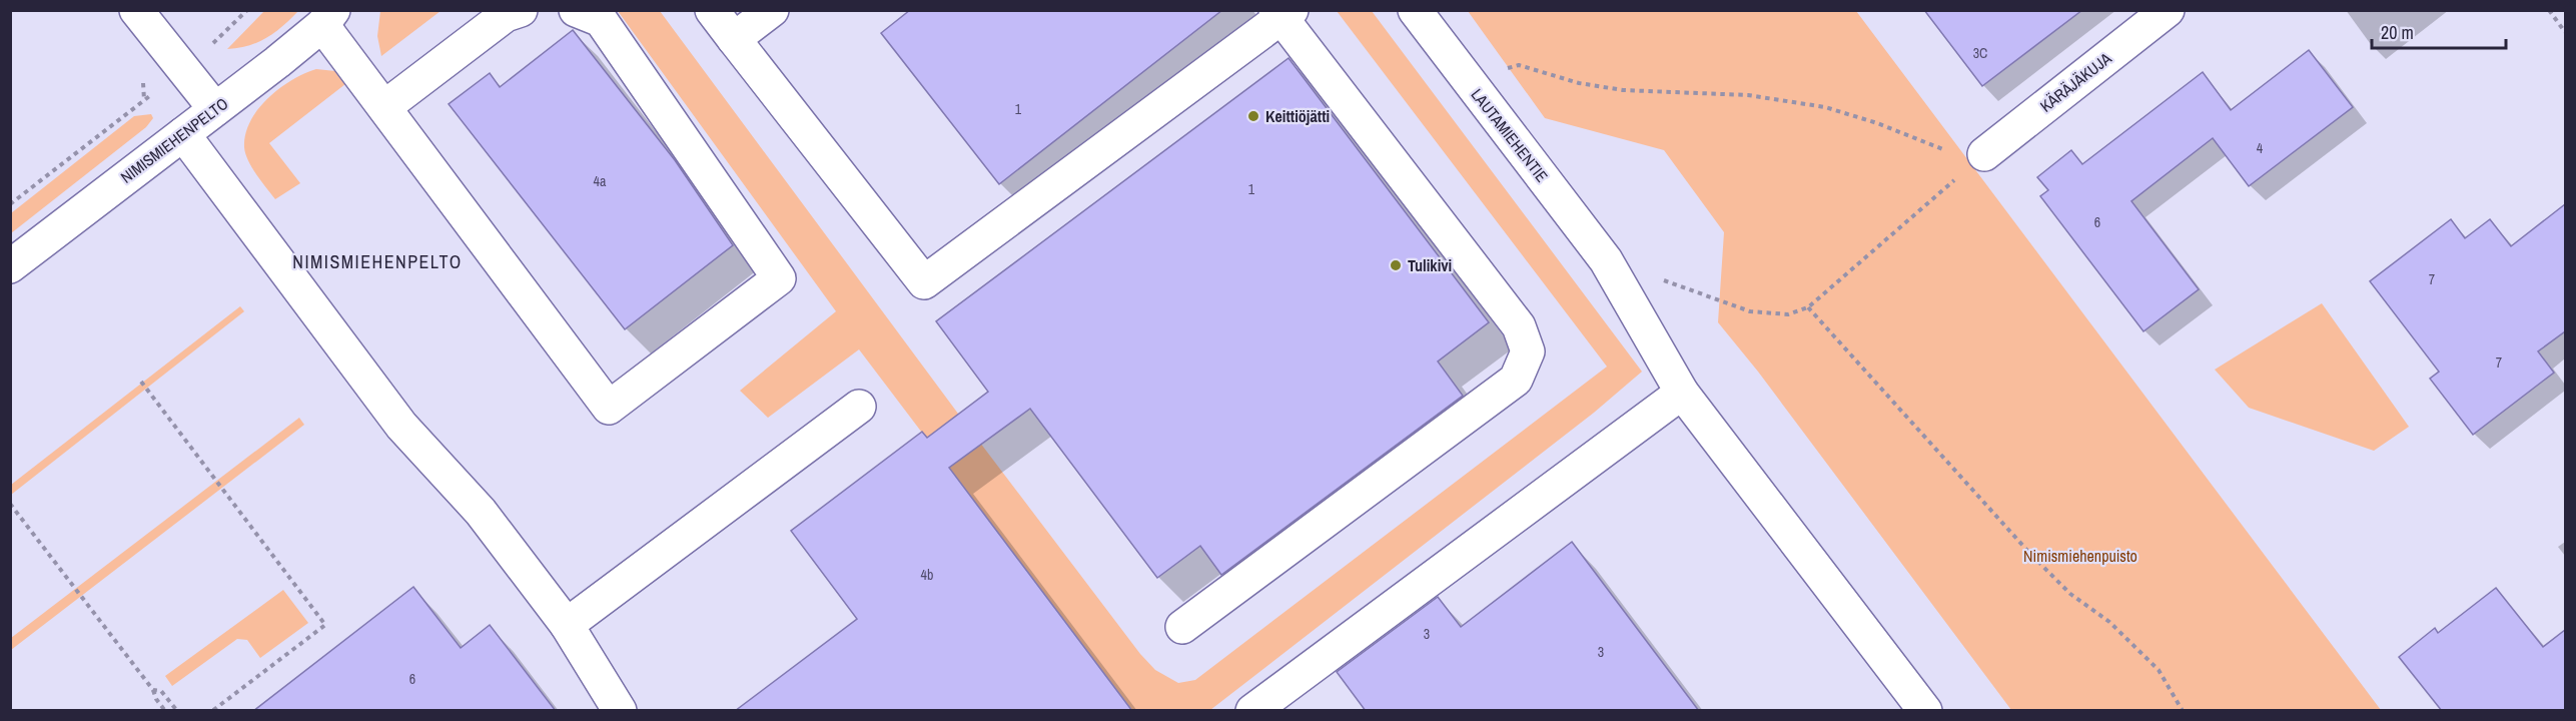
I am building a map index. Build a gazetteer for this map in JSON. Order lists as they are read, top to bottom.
{
  "streets": {
    "street": ["KÄRÄJÄKUJA", "LAUTAMIEHENTIE", "NIMISMIEHENPELTO"]
  },
  "districts": ["NIMISMIEHENPELTO"],
  "parks": ["Nimismiehenpuisto"],
  "places": ["Keittiöjätti", "Tulikivi"],
  "house_numbers": [
    "3C",
    "1",
    "4",
    "4a",
    "1",
    "6",
    "7",
    "7",
    "4b",
    "3",
    "3",
    "6"
  ],
  "scale_bar": "20 m"
}
